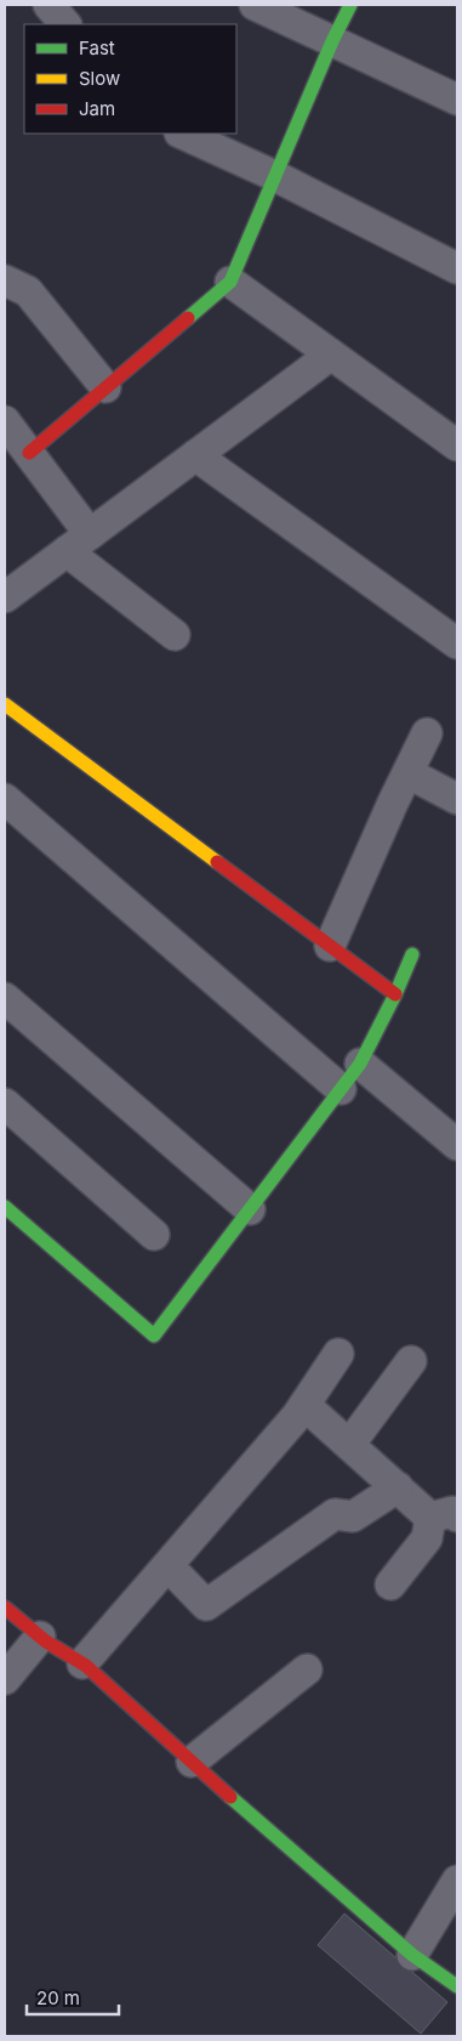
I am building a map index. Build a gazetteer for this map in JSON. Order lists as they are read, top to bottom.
{
  "legend": ["Fast", "Slow", "Jam"],
  "scale_bar": "20 m"
}
